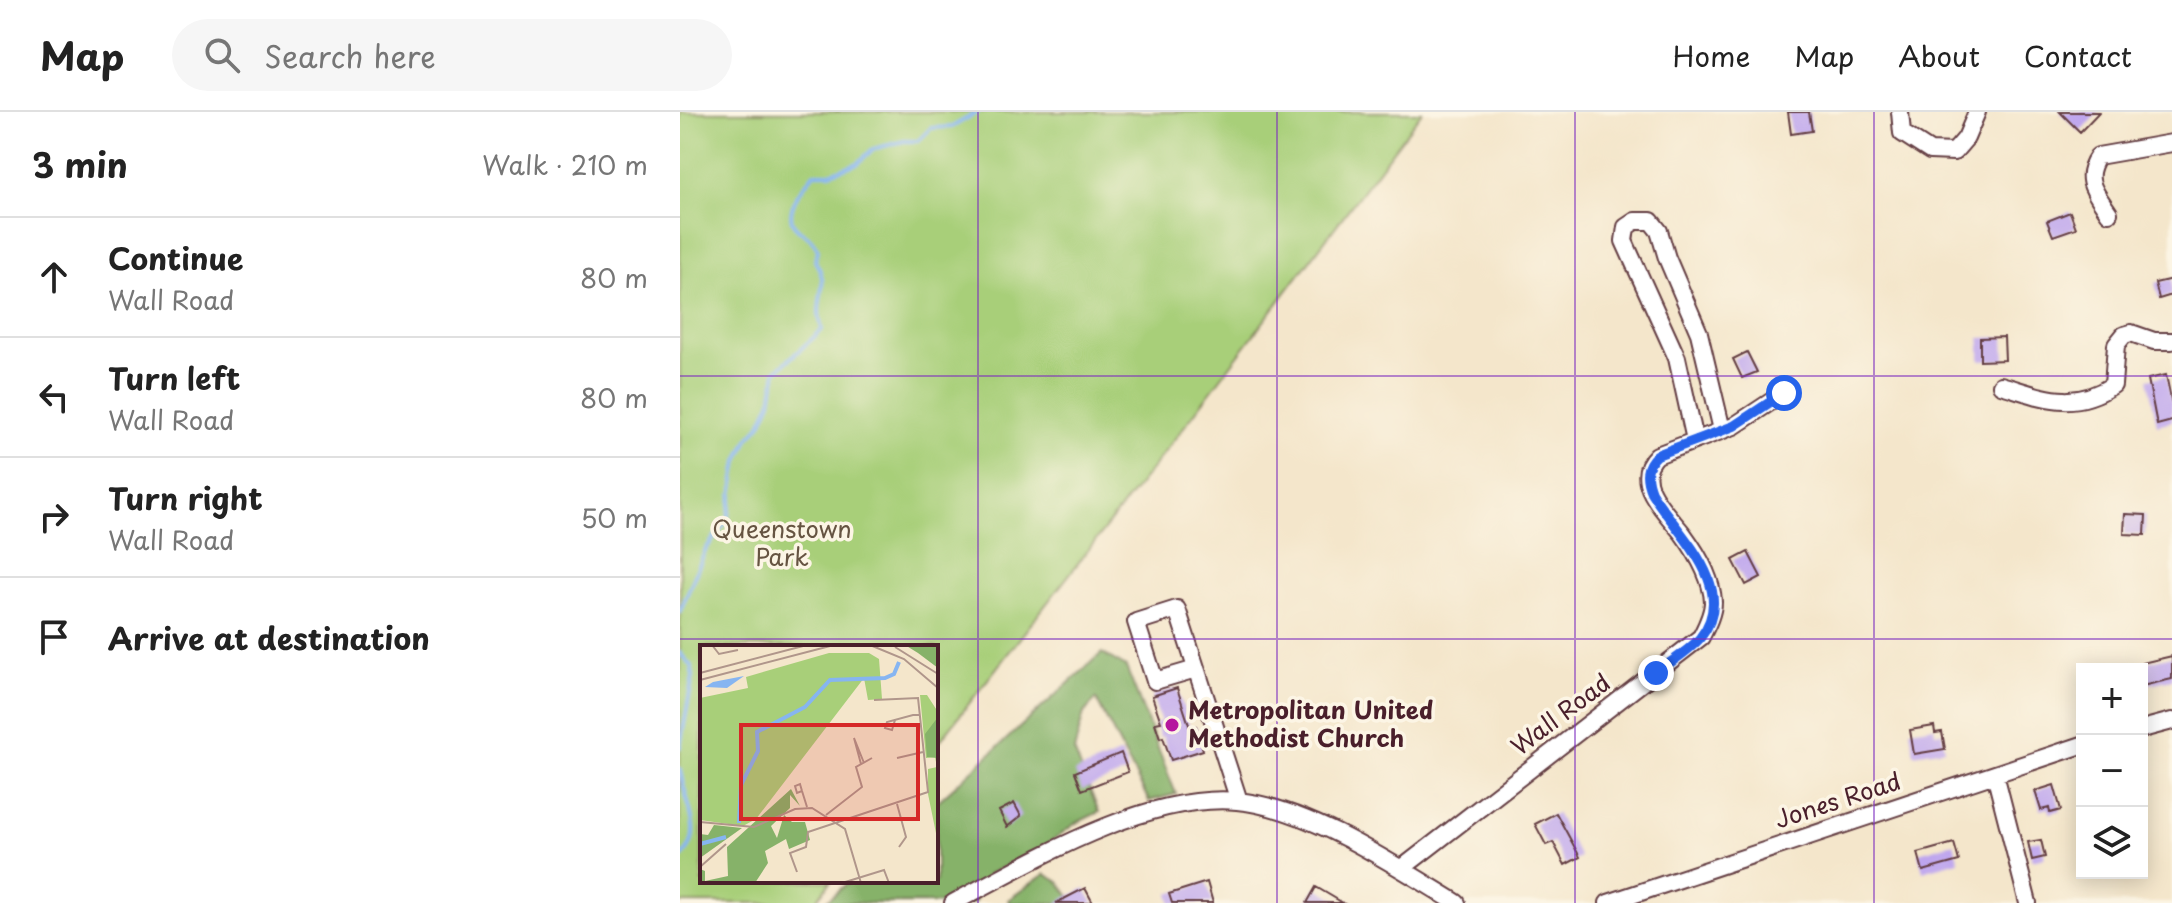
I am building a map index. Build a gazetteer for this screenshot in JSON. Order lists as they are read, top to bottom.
{
  "streets": {
    "street": ["Wall Road", "Jones Road"]
  },
  "parks": ["Queenstown Park"],
  "places": ["Metropolitan United Methodist Church"],
  "page": {
    "header": "Map",
    "search": "Search here",
    "nav": [
      "Home",
      "Map",
      "About",
      "Contact"
    ],
    "heading": ["3 min", "Walk · 210 m"],
    "list": [
      ["Continue", "Wall Road", "80 m"],
      ["Turn left", "Wall Road", "80 m"],
      ["Turn right", "Wall Road", "50 m"],
      "Arrive at destination"
    ],
    "map_buttons": ["+", "−"]
  }
}
